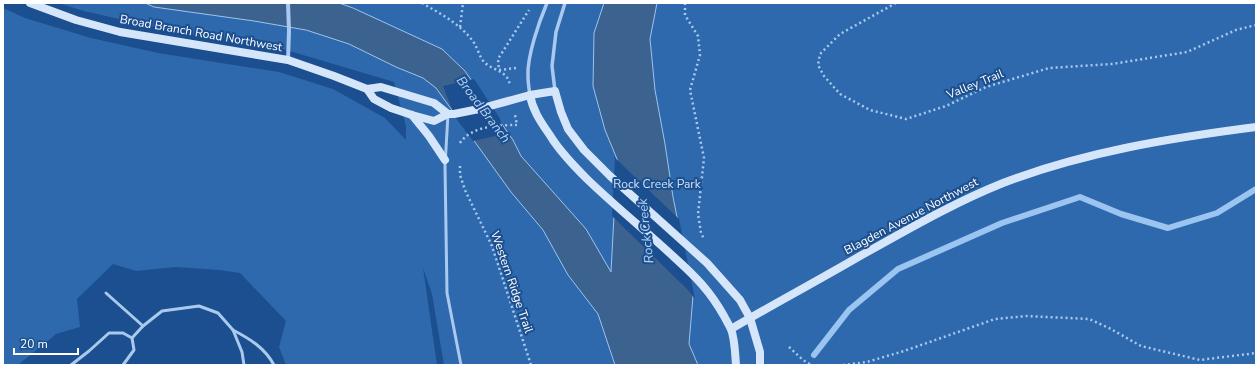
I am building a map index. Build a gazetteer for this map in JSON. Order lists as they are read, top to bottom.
{
  "streets": {
    "main road": ["Broad Branch Road Northwest", "Blagden Avenue Northwest"],
    "path": ["Valley Trail", "Western Ridge Trail"]
  },
  "water": ["Broad Branch", "Rock Creek"],
  "parks": ["Rock Creek Park"],
  "scale_bar": "20 m"
}
